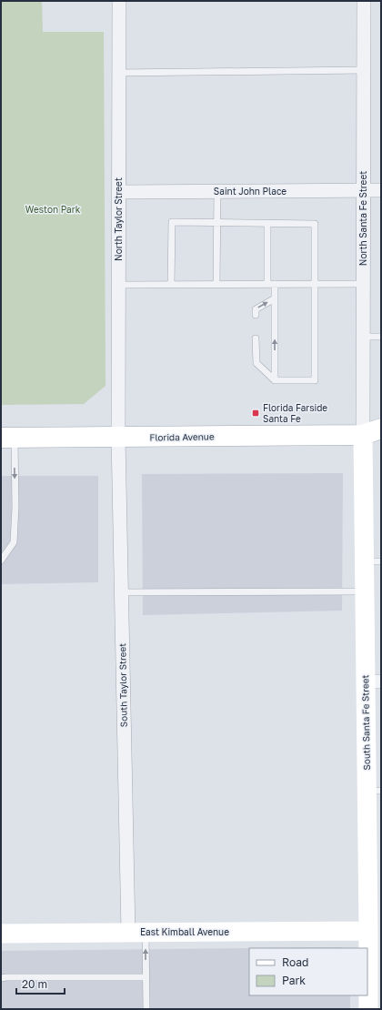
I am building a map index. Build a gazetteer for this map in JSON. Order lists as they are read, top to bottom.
{
  "streets": {
    "main road": ["Florida Avenue"],
    "street": [
      "Saint John Place",
      "North Santa Fe Street",
      "North Taylor Street",
      "South Taylor Street",
      "South Santa Fe Street",
      "East Kimball Avenue"
    ]
  },
  "crossings": [
    ["Saint John Place", "North Santa Fe Street"],
    ["Saint John Place", "North Taylor Street"],
    ["North Santa Fe Street", "Florida Avenue"],
    ["North Santa Fe Street", "South Santa Fe Street"],
    ["North Taylor Street", "Florida Avenue"],
    ["North Taylor Street", "South Taylor Street"],
    ["Florida Avenue", "South Taylor Street"],
    ["Florida Avenue", "South Santa Fe Street"],
    ["South Taylor Street", "East Kimball Avenue"],
    ["South Santa Fe Street", "East Kimball Avenue"]
  ],
  "parks": ["Weston Park"],
  "places": {
    "transit": ["Florida Farside Santa Fe"]
  },
  "legend": ["Road", "Park"],
  "scale_bar": "20 m"
}
